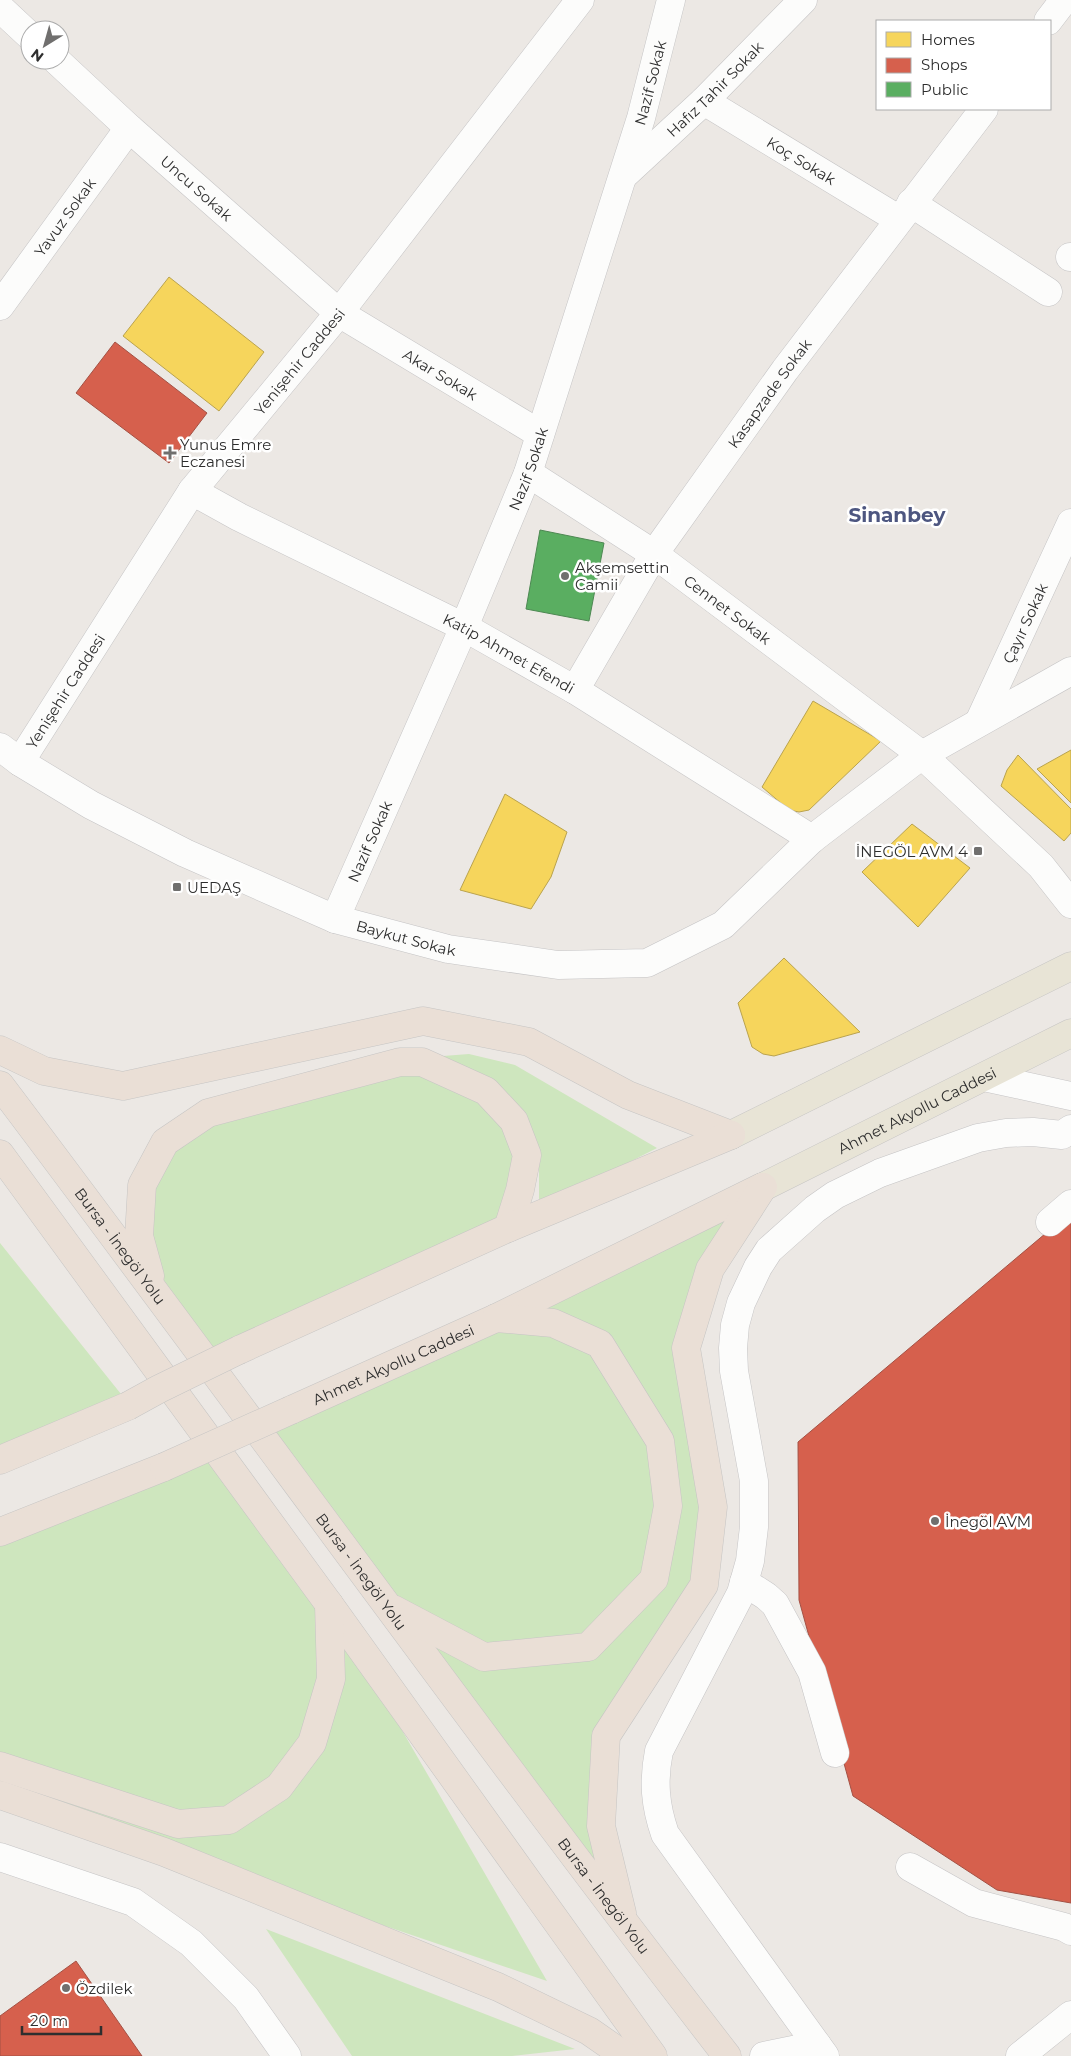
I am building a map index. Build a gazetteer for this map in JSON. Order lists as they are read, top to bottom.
{
  "streets": {
    "highway": ["Ahmet Akyollu Caddesi", "Bursa - İnegöl Yolu"],
    "street": [
      "Nazif Sokak",
      "Hafız Tahir Sokak",
      "Koç Sokak",
      "Uncu Sokak",
      "Yavuz Sokak",
      "Yenişehir Caddesi",
      "Akar Sokak",
      "Kasapzade Sokak",
      "Cennet Sokak",
      "Çayır Sokak",
      "Katip Ahmet Efendi",
      "Baykut Sokak"
    ]
  },
  "crossings": [
    ["Nazif Sokak", "Hafız Tahir Sokak"],
    ["Nazif Sokak", "Akar Sokak"],
    ["Nazif Sokak", "Cennet Sokak"],
    ["Nazif Sokak", "Katip Ahmet Efendi"],
    ["Nazif Sokak", "Baykut Sokak"],
    ["Hafız Tahir Sokak", "Koç Sokak"],
    ["Koç Sokak", "Kasapzade Sokak"],
    ["Uncu Sokak", "Yavuz Sokak"],
    ["Uncu Sokak", "Yenişehir Caddesi"],
    ["Uncu Sokak", "Akar Sokak"],
    ["Yenişehir Caddesi", "Akar Sokak"],
    ["Yenişehir Caddesi", "Katip Ahmet Efendi"],
    ["Yenişehir Caddesi", "Baykut Sokak"],
    ["Kasapzade Sokak", "Cennet Sokak"],
    ["Kasapzade Sokak", "Katip Ahmet Efendi"],
    ["Cennet Sokak", "Baykut Sokak"],
    ["Çayır Sokak", "Baykut Sokak"],
    ["Katip Ahmet Efendi", "Baykut Sokak"]
  ],
  "districts": ["Sinanbey"],
  "places": {
    "health": ["Yunus Emre Eczanesi"],
    "other": ["Akşemsettin Camii", "İnegöl AVM", "Özdilek"],
    "transit": ["İNEGÖL AVM 4", "UEDAŞ"]
  },
  "legend": ["Homes", "Shops", "Public"],
  "scale_bar": "20 m",
  "north": "bottom left"
}
